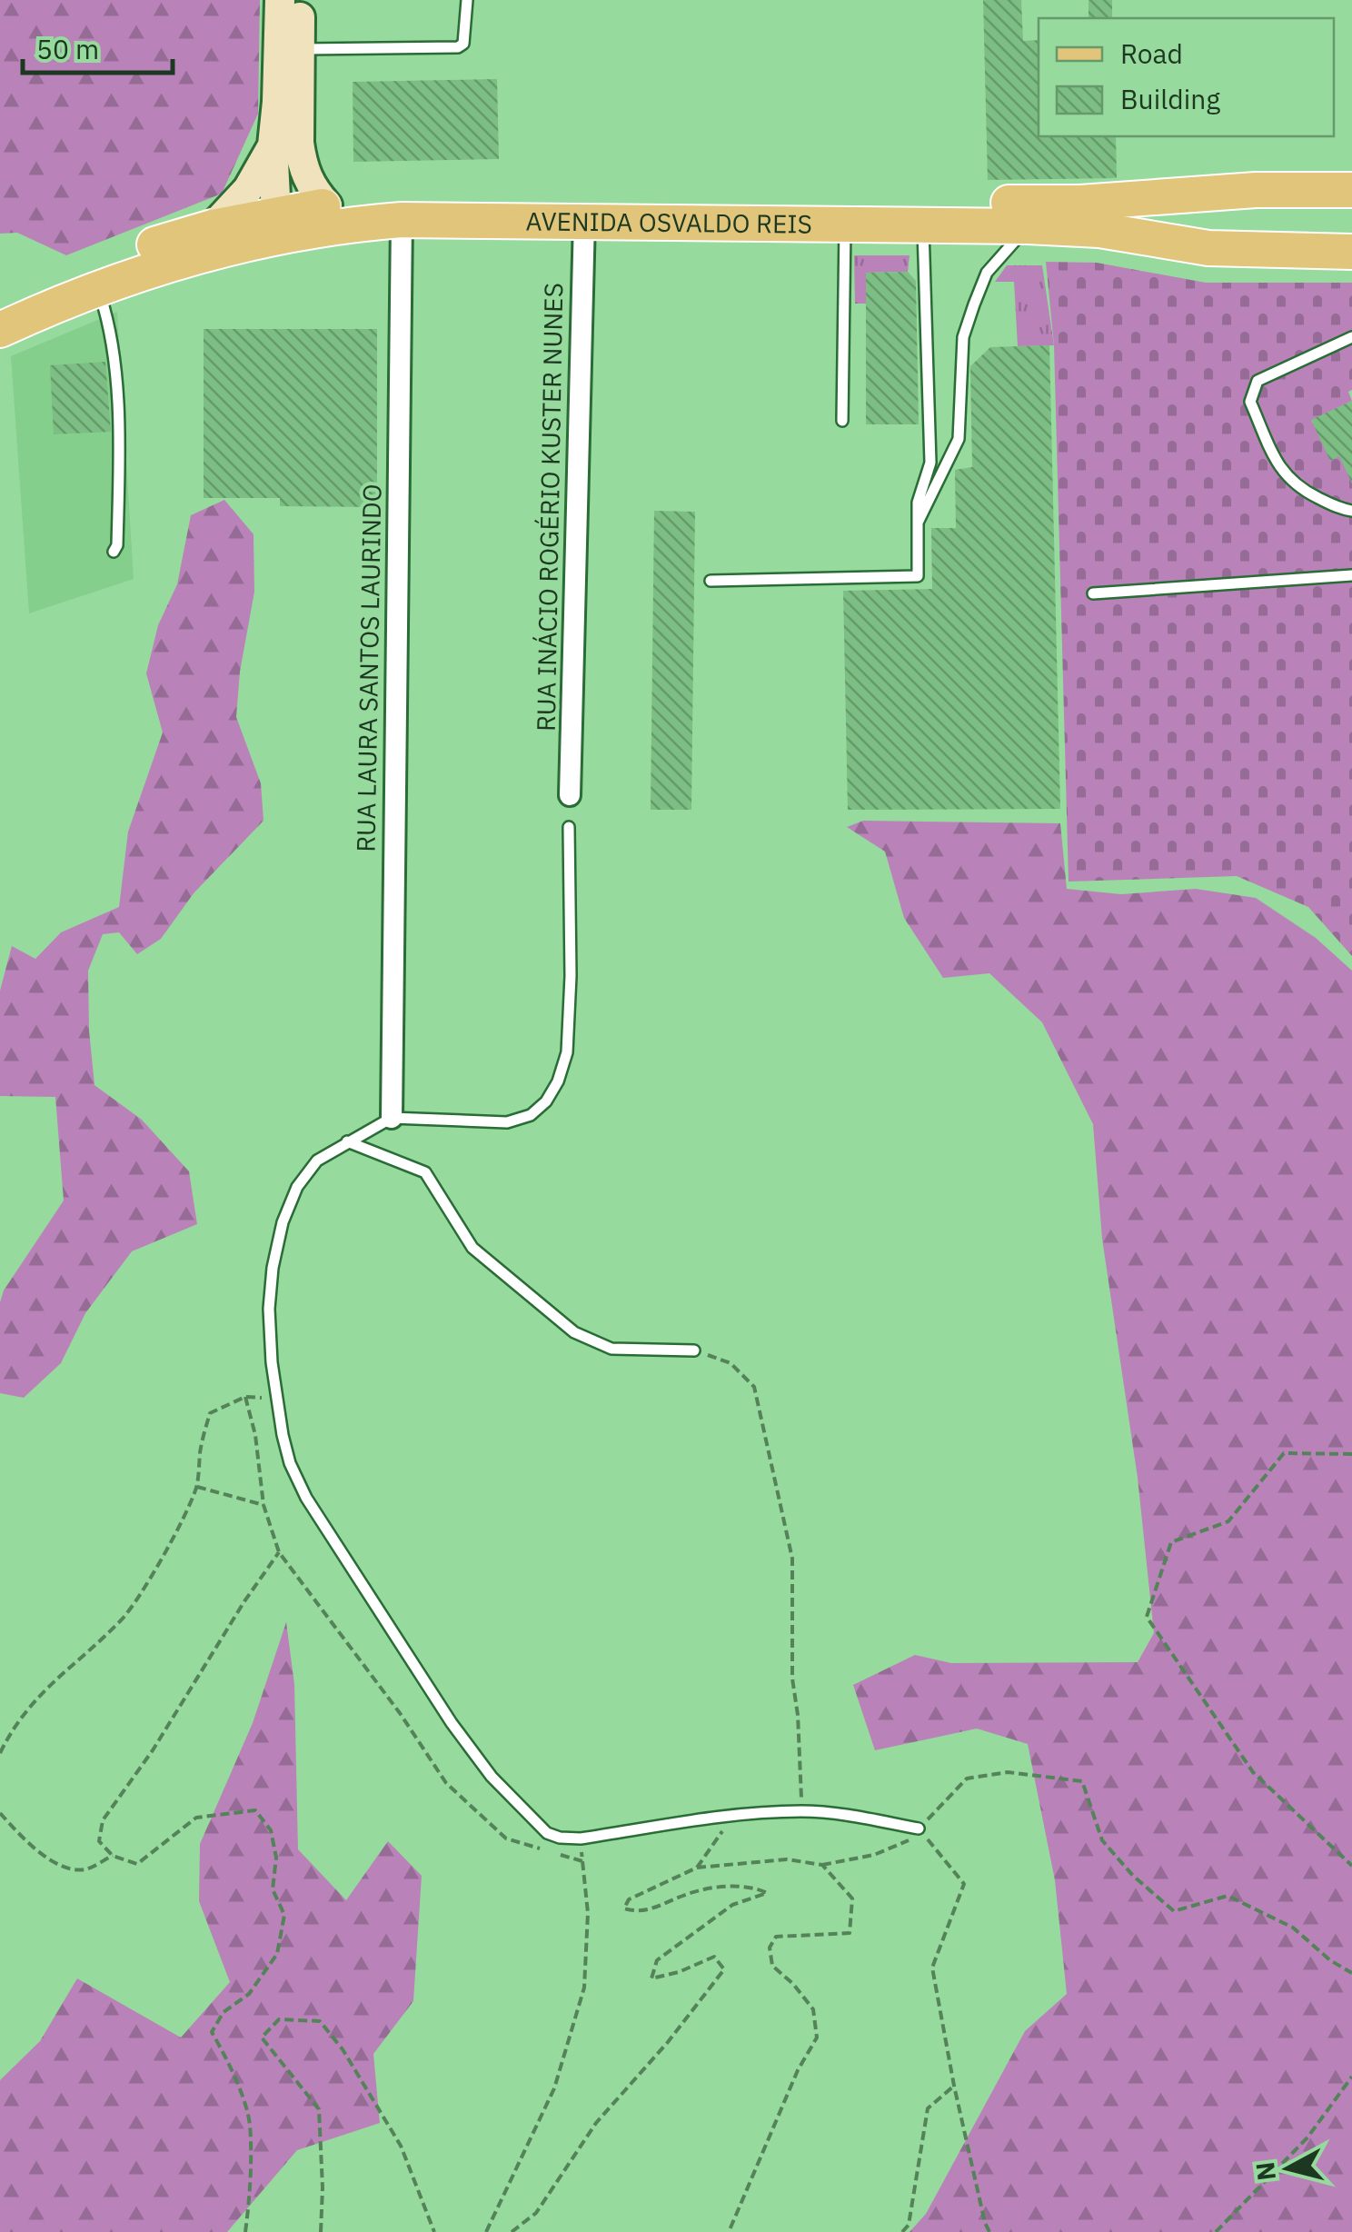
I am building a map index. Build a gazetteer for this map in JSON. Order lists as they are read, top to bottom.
{
  "streets": {
    "main road": ["AVENIDA OSVALDO REIS"],
    "street": ["RUA INÁCIO ROGÉRIO KUSTER NUNES", "RUA LAURA SANTOS LAURINDO"]
  },
  "crossings": [
    ["AVENIDA OSVALDO REIS", "RUA INÁCIO ROGÉRIO KUSTER NUNES"],
    ["AVENIDA OSVALDO REIS", "RUA LAURA SANTOS LAURINDO"]
  ],
  "legend": ["Road", "Building"],
  "scale_bar": "50 m",
  "north": "left"
}
